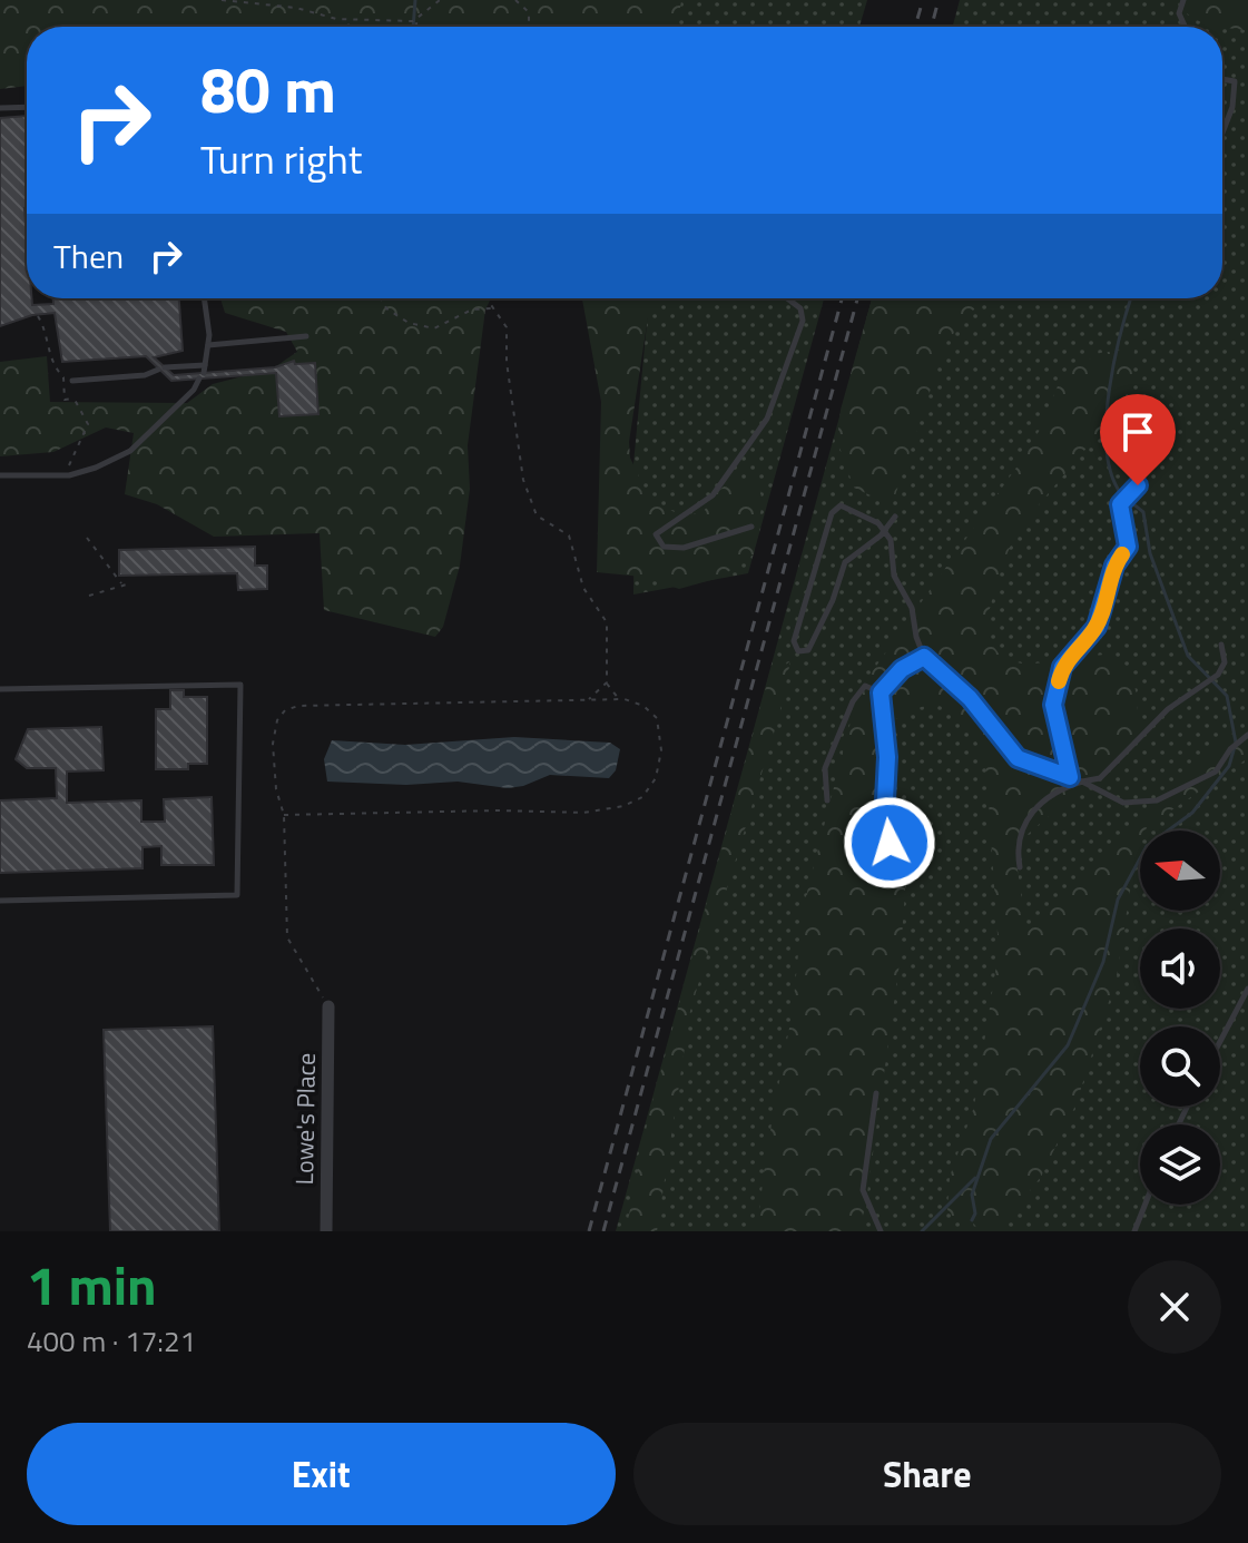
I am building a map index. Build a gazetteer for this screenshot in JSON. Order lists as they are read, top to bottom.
{
  "streets": {
    "street": ["Lowe's Place"]
  },
  "north": "left",
  "page": {
    "turn": ["80 m", "Turn right"],
    "then": "Then",
    "heading": ["1 min", "400 m · 17:21"],
    "buttons": ["Exit", "Share"]
  }
}
